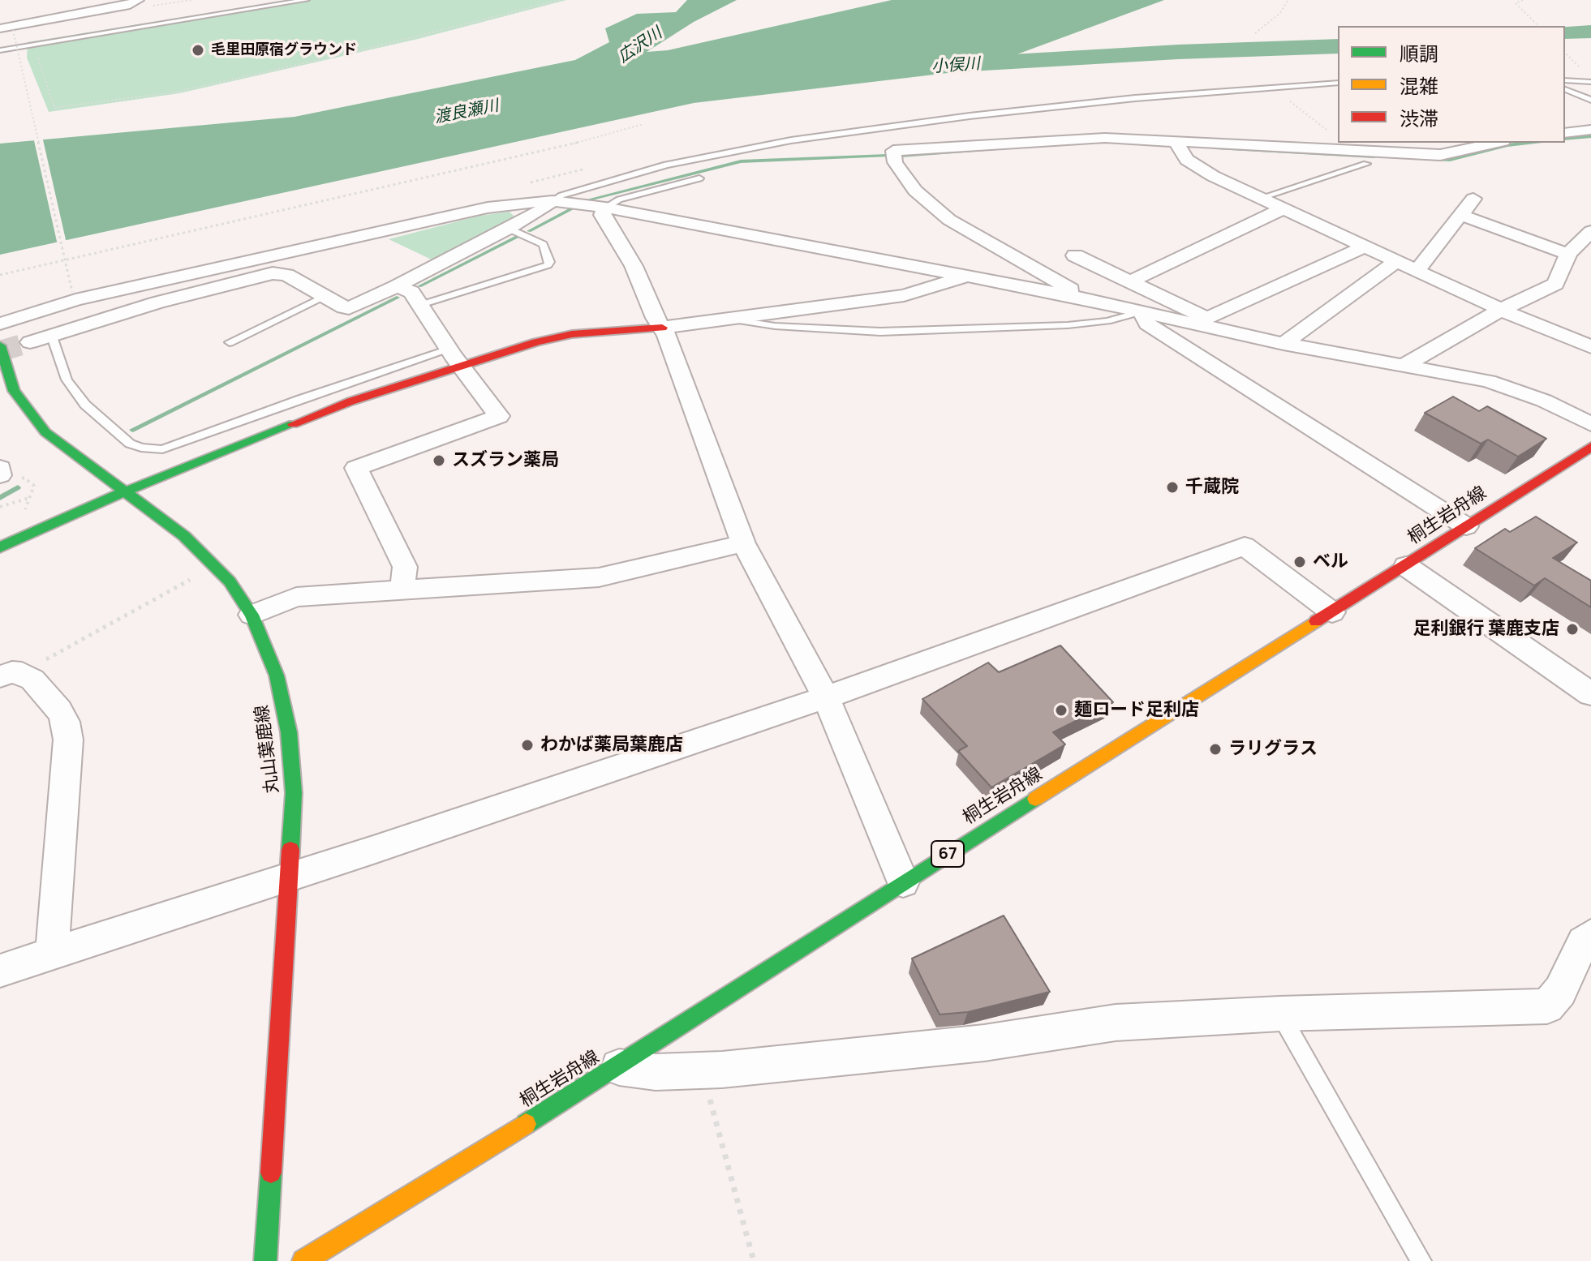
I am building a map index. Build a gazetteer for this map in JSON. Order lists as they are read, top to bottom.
{
  "streets": {
    "main road": ["桐生岩舟線", "丸山葉鹿線", "67"]
  },
  "water": ["広沢川", "小俣川", "渡良瀬川"],
  "places": [
    "毛里田原宿グラウンド",
    "スズラン薬局",
    "千蔵院",
    "ベル",
    "足利銀行 葉鹿支店",
    "麺ロード足利店",
    "わかば薬局葉鹿店",
    "ラリグラス"
  ],
  "legend": ["順調", "混雑", "渋滞"]
}
